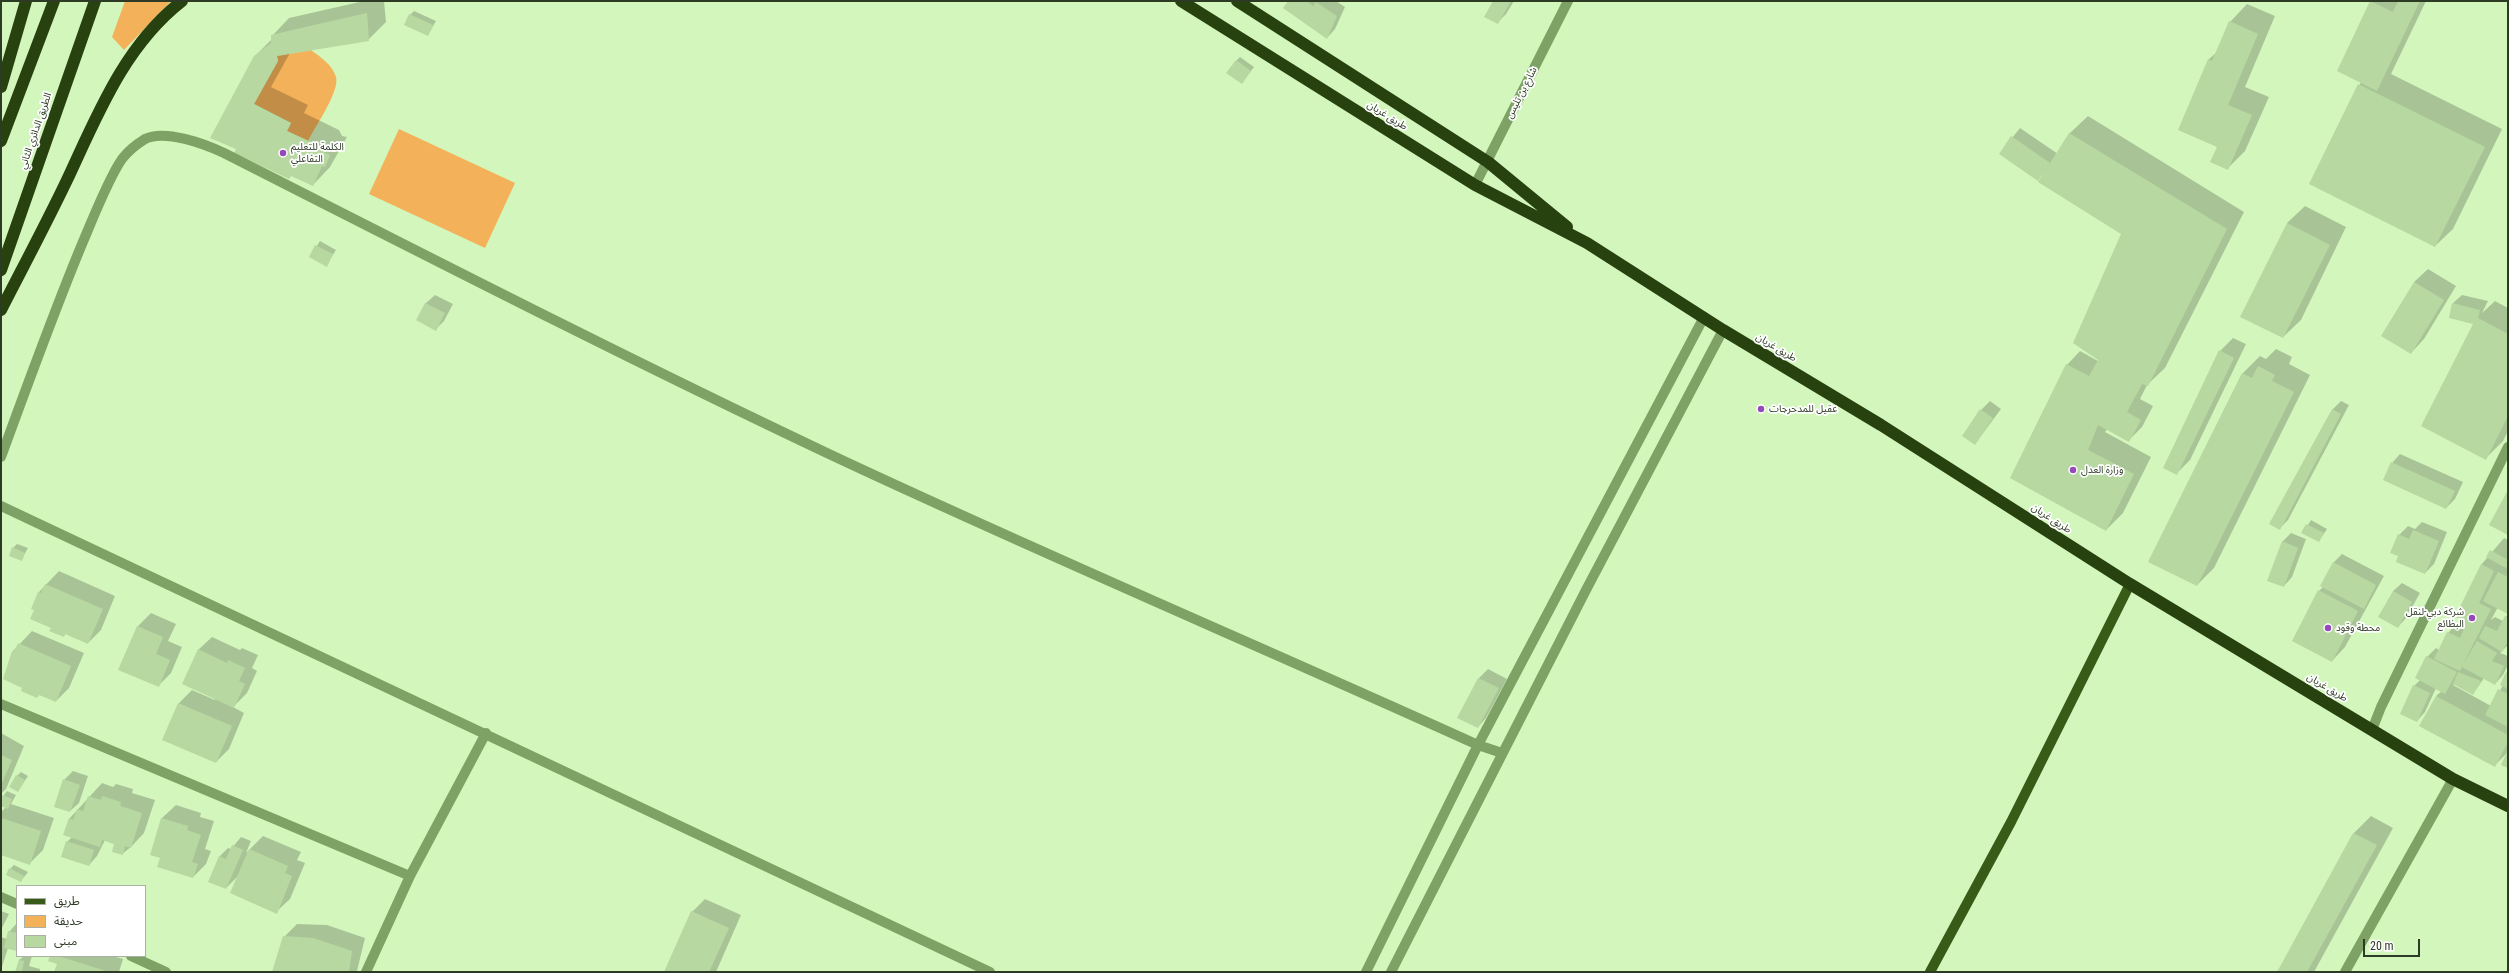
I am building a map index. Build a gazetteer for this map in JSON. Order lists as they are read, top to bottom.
{
  "streets": {
    "highway": ["طريق غريان", "الطريق الدائري الثاني"],
    "street": ["شارع بن تليس"]
  },
  "crossings": [
    ["شارع بن تليس", "طريق غريان"]
  ],
  "places": [
    "الكلمة للتعليم التفاعلي",
    "عقيل للمدحرجات",
    "وزارة العدل",
    "شركة دبي-لنقل البظائع",
    "محطة وقود"
  ],
  "legend": ["طريق", "حديقة", "مبنى"],
  "scale_bar": "20 m"
}
